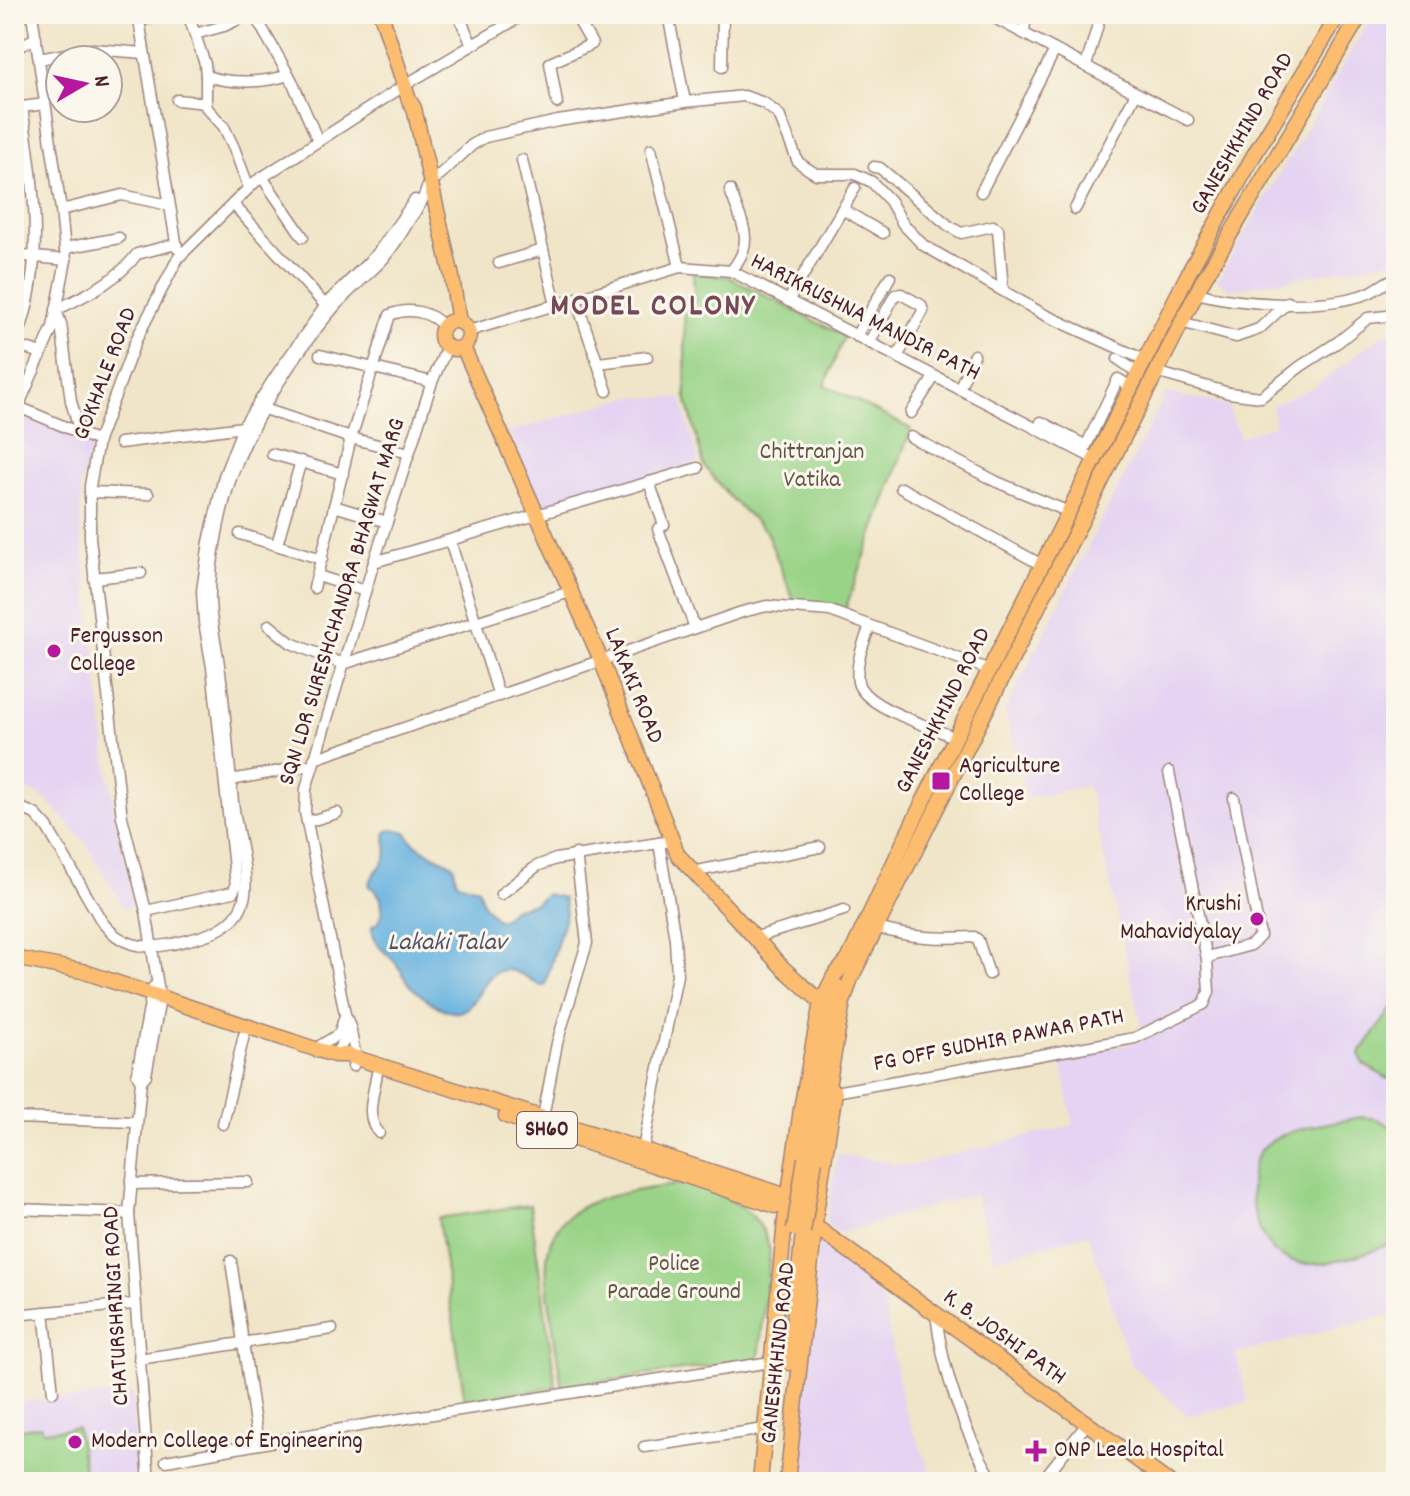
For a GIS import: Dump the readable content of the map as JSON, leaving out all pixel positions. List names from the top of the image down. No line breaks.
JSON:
{"streets":{"main road":["GANESHKHIND ROAD","LAKAKI ROAD","SH60","K. B. JOSHI PATH"],"street":["HARIKRUSHNA MANDIR PATH","GOKHALE ROAD","SQN LDR SURESHCHANDRA BHAGWAT MARG","FG OFF SUDHIR PAWAR PATH","CHATURSHRINGI ROAD"]},"crossings":[["GANESHKHIND ROAD","HARIKRUSHNA MANDIR PATH"],["GANESHKHIND ROAD","LAKAKI ROAD"],["GANESHKHIND ROAD","FG OFF SUDHIR PAWAR PATH"],["GANESHKHIND ROAD","SH60"],["GANESHKHIND ROAD","K. B. JOSHI PATH"],["GOKHALE ROAD","CHATURSHRINGI ROAD"],["SQN LDR SURESHCHANDRA BHAGWAT MARG","SH60"],["SH60","CHATURSHRINGI ROAD"],["SH60","K. B. JOSHI PATH"]],"districts":["MODEL COLONY"],"water":["Lakaki Talav"],"parks":["Chittranjan Vatika","Police Parade Ground"],"places":{"other":["Fergusson College","Krushi Mahavidyalay","Modern College of Engineering"],"transit":["Agriculture College"],"health":["ONP Leela Hospital"]},"north":"right"}
